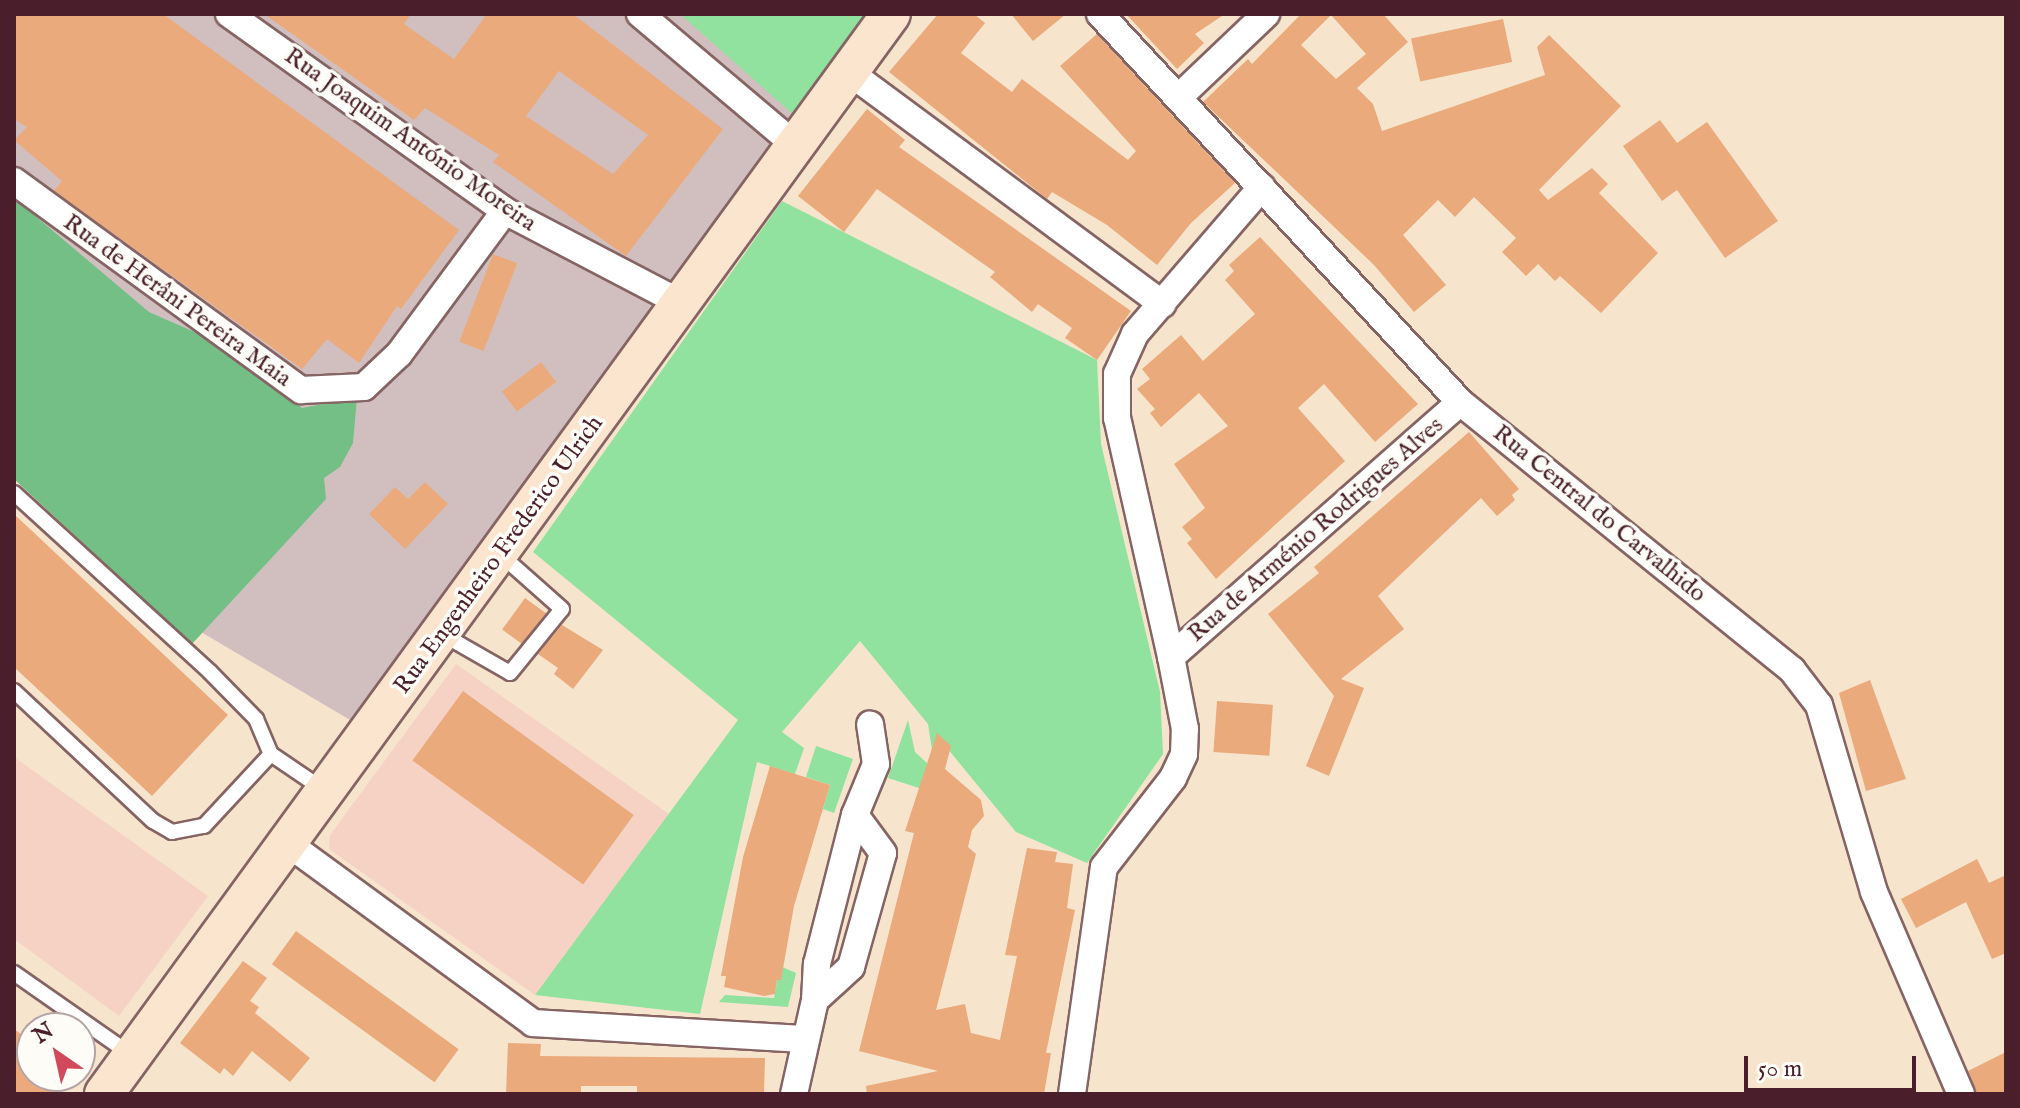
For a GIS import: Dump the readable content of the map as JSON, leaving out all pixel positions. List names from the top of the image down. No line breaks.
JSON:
{"streets":{"main road":["Rua Engenheiro Frederico Ulrich"],"street":["Rua Joaquim António Moreira","Rua de Herâni Pereira Maia","Rua Central do Carvalhido","Rua de Arménio Rodrigues Alves"]},"crossings":[["Rua Joaquim António Moreira","Rua de Herâni Pereira Maia"],["Rua Joaquim António Moreira","Rua Engenheiro Frederico Ulrich"],["Rua Central do Carvalhido","Rua de Arménio Rodrigues Alves"]],"scale_bar":"50 m","north":"top left"}
